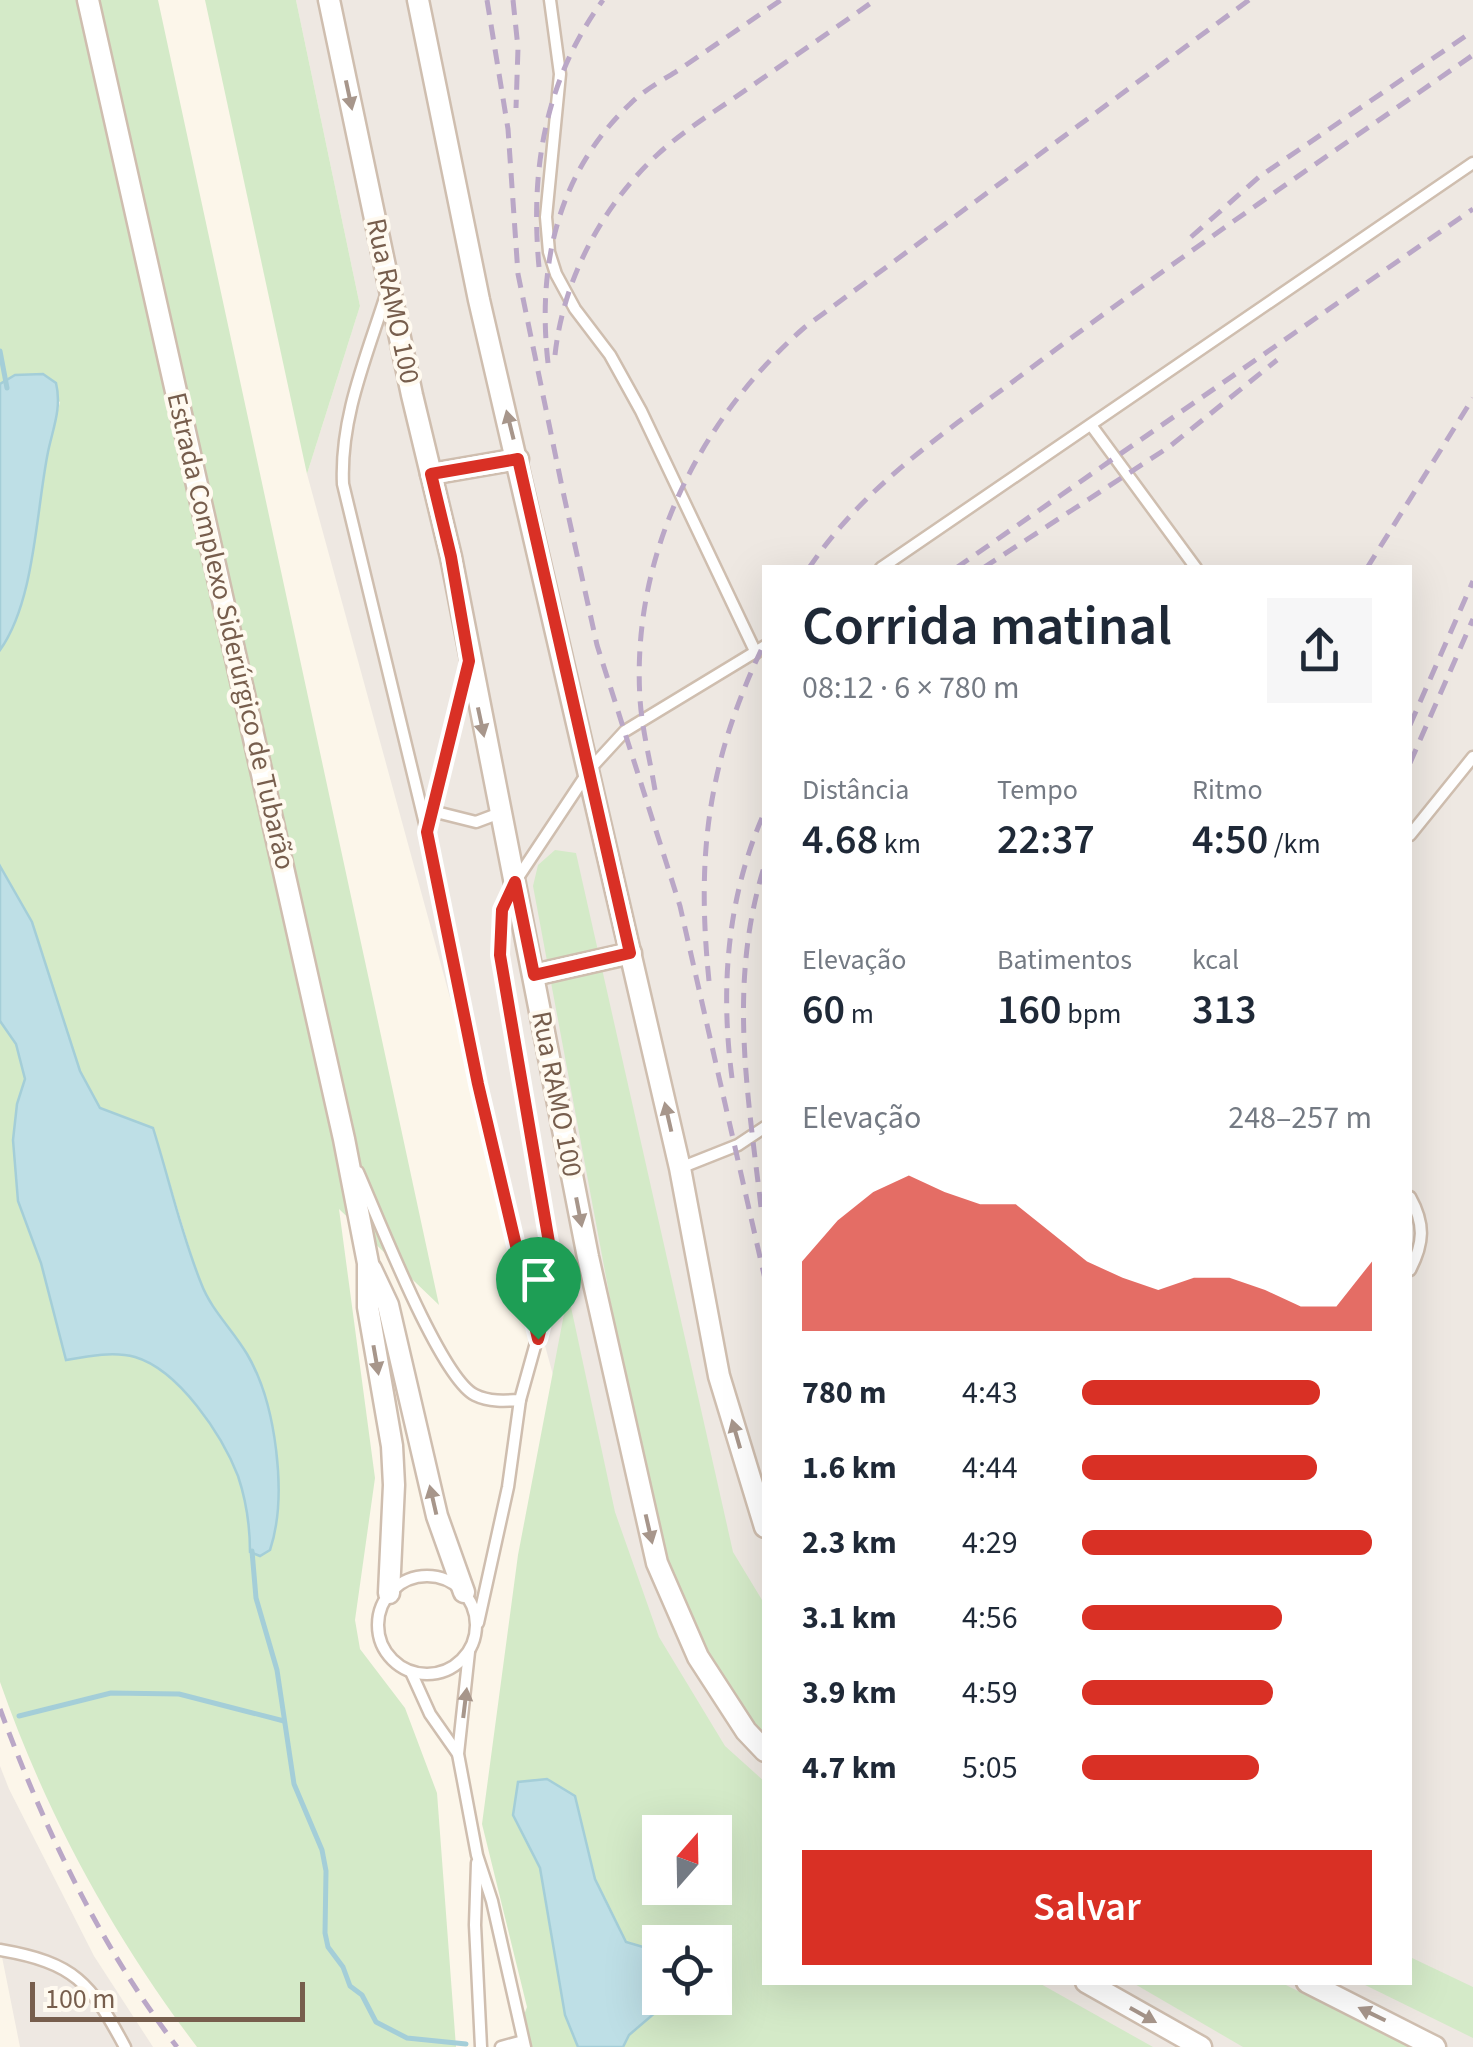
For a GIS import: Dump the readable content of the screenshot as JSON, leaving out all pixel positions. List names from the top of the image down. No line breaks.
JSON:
{"streets":{"street":["Rua RAMO 100","Estrada Complexo Siderúrgico de Tubarão"]},"scale_bar":"100 m","north":"top","page":{"heading":["Corrida matinal","08:12 · 6 × 780 m"],"stats":[["Distância","4.68 km"],["Tempo","22:37"],["Ritmo","4:50 /km"],["Elevação","60 m"],["Batimentos","160 bpm"],["kcal","313"]],"chart":["Elevação","248–257 m"],"list":[{"name":"780 m","note":"4:43"},{"name":"1.6 km","note":"4:44"},{"name":"2.3 km","note":"4:29"},{"name":"3.1 km","note":"4:56"},{"name":"3.9 km","note":"4:59"},{"name":"4.7 km","note":"5:05"}],"buttons":"Salvar","scale":"100 m"}}
